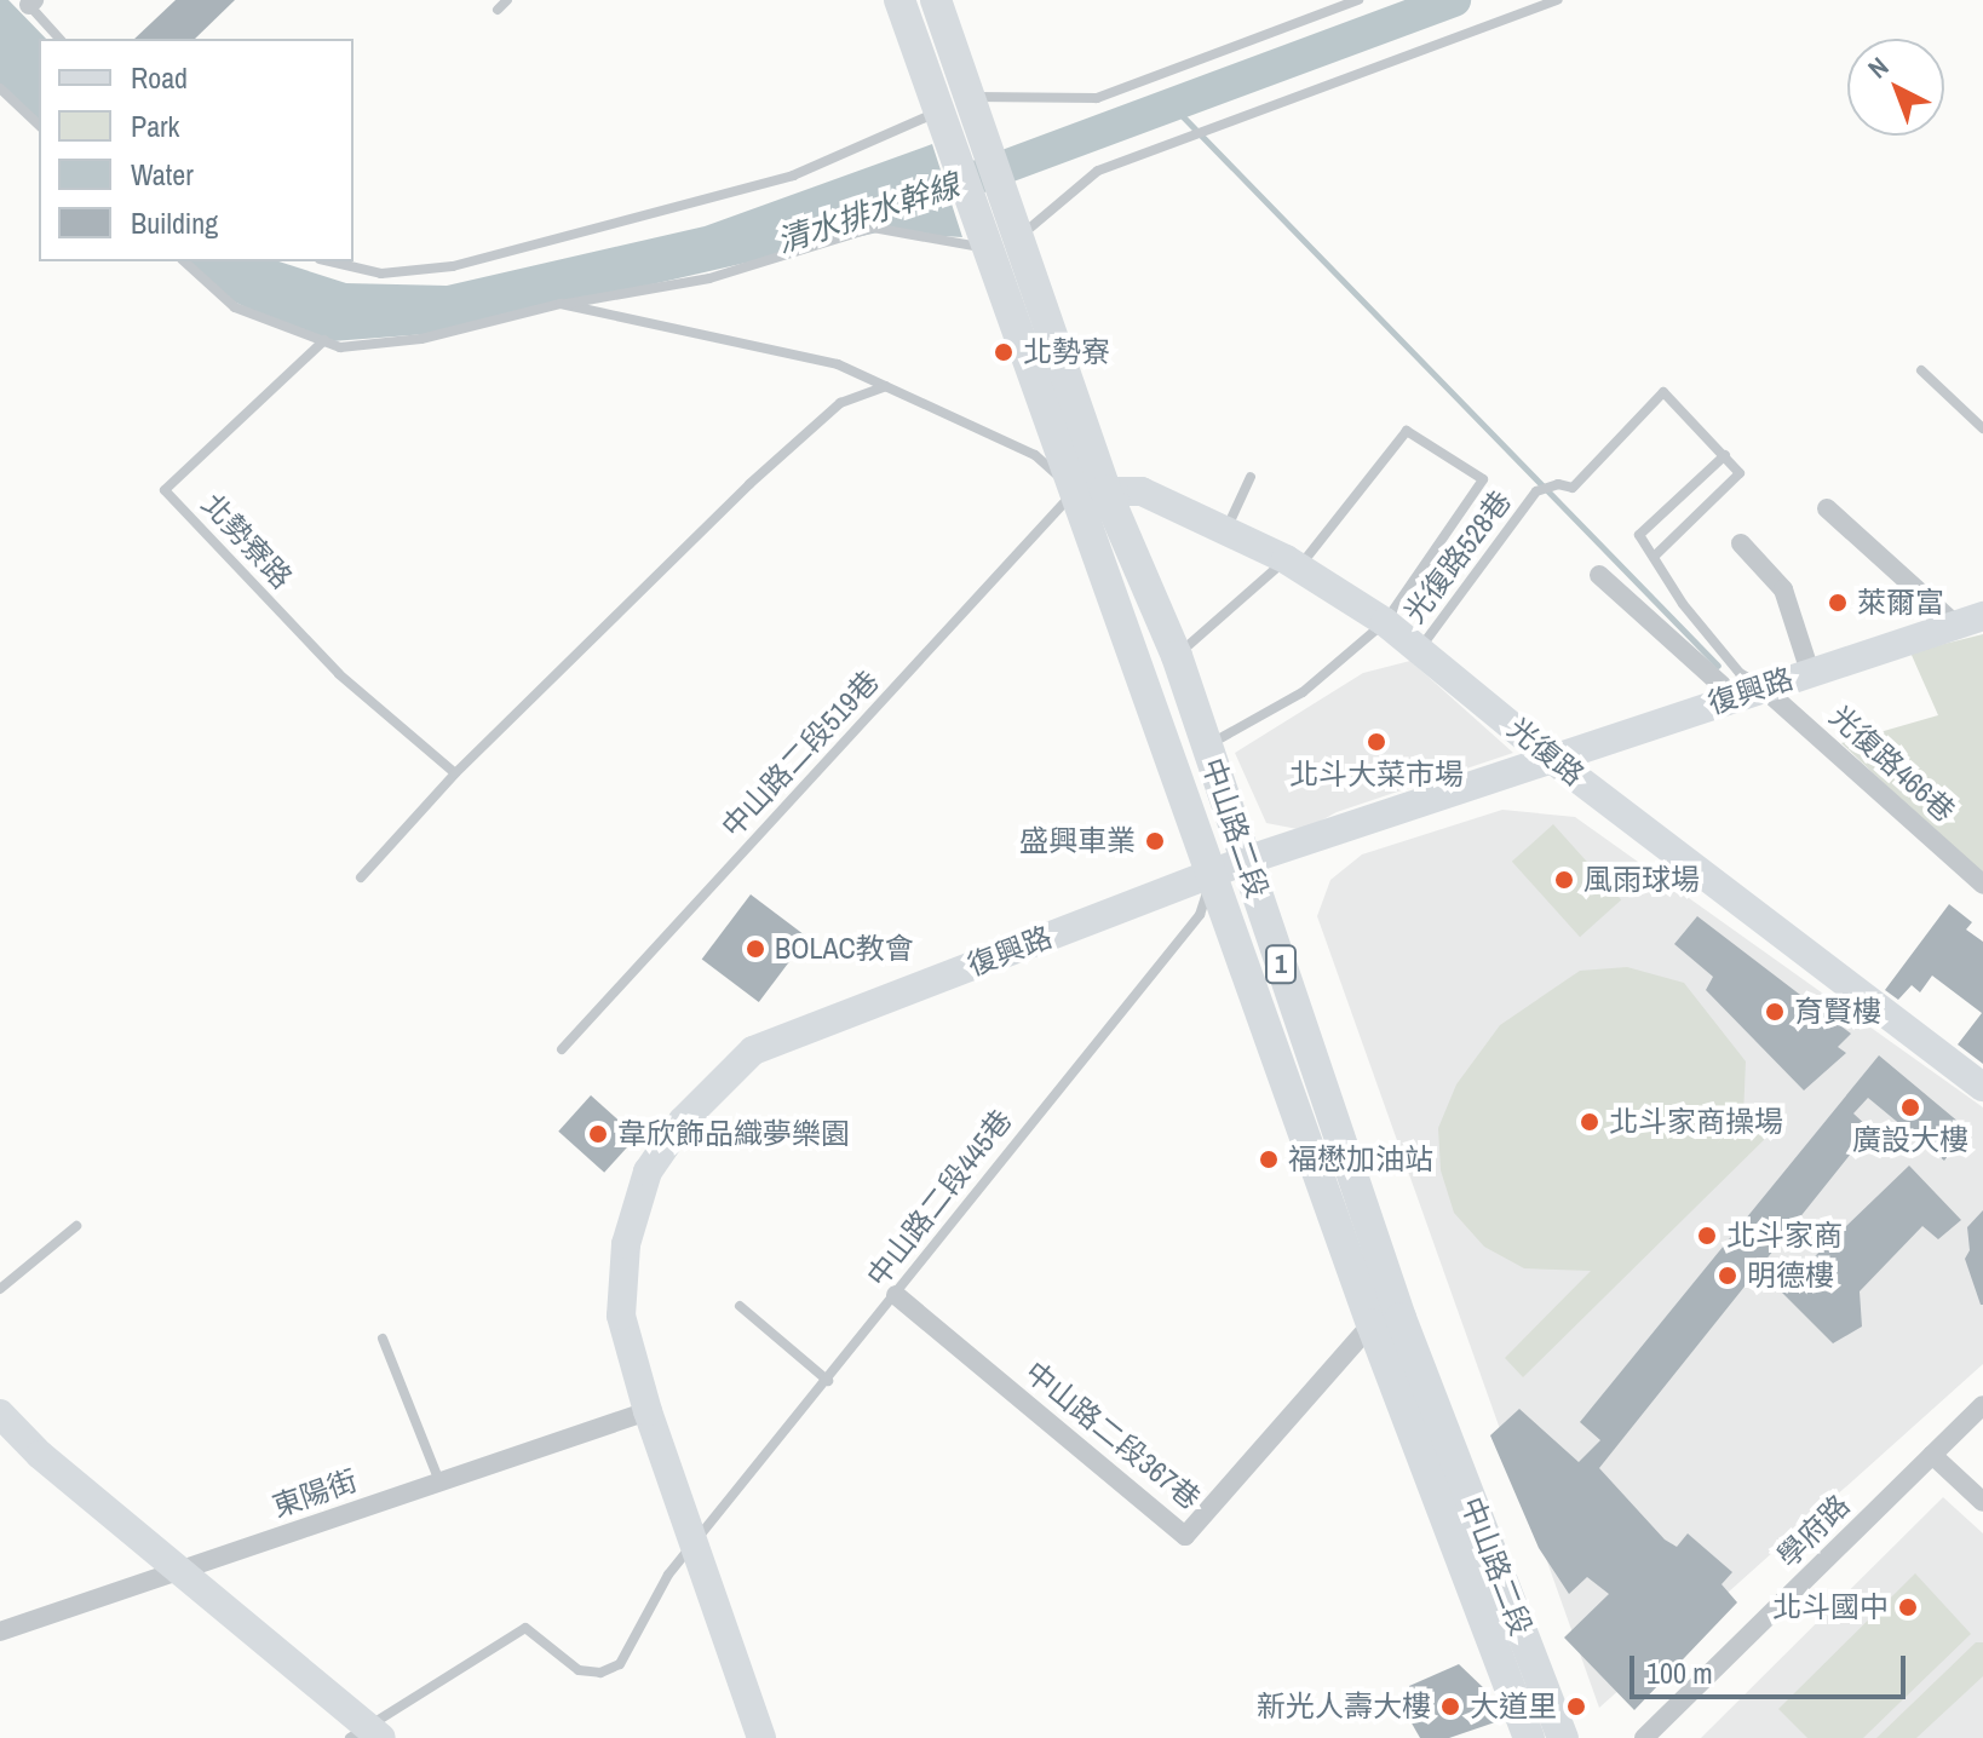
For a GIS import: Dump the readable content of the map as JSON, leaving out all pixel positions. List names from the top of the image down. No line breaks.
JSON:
{"streets":{"main road":["中山路二段","1"],"street":["復興路","光復路","光復路466巷","中山路二段367巷","東陽街","學府路"],"lane":["北勢寮路","光復路528巷","中山路二段519巷","中山路二段445巷"]},"crossings":[["光復路528巷","光復路"],["復興路","光復路"],["復興路","光復路466巷"],["復興路","中山路二段"],["復興路","中山路二段445巷"],["復興路","東陽街"],["光復路","中山路二段519巷"],["光復路","中山路二段"],["中山路二段519巷","中山路二段"],["中山路二段","1"],["中山路二段","中山路二段445巷"],["中山路二段","中山路二段367巷"],["中山路二段445巷","中山路二段367巷"]],"water":["清水排水幹線"],"places":["北勢寮","萊爾富","北斗大菜市場","盛興車業","風雨球場","BOLAC教會","育賢樓","廣設大樓","北斗家商操場","韋欣飾品織夢樂園","福懋加油站","北斗家商","明德樓","北斗國中","新光人壽大樓","大道里"],"legend":["Road","Park","Water","Building"],"scale_bar":"100 m","north":"top left"}
